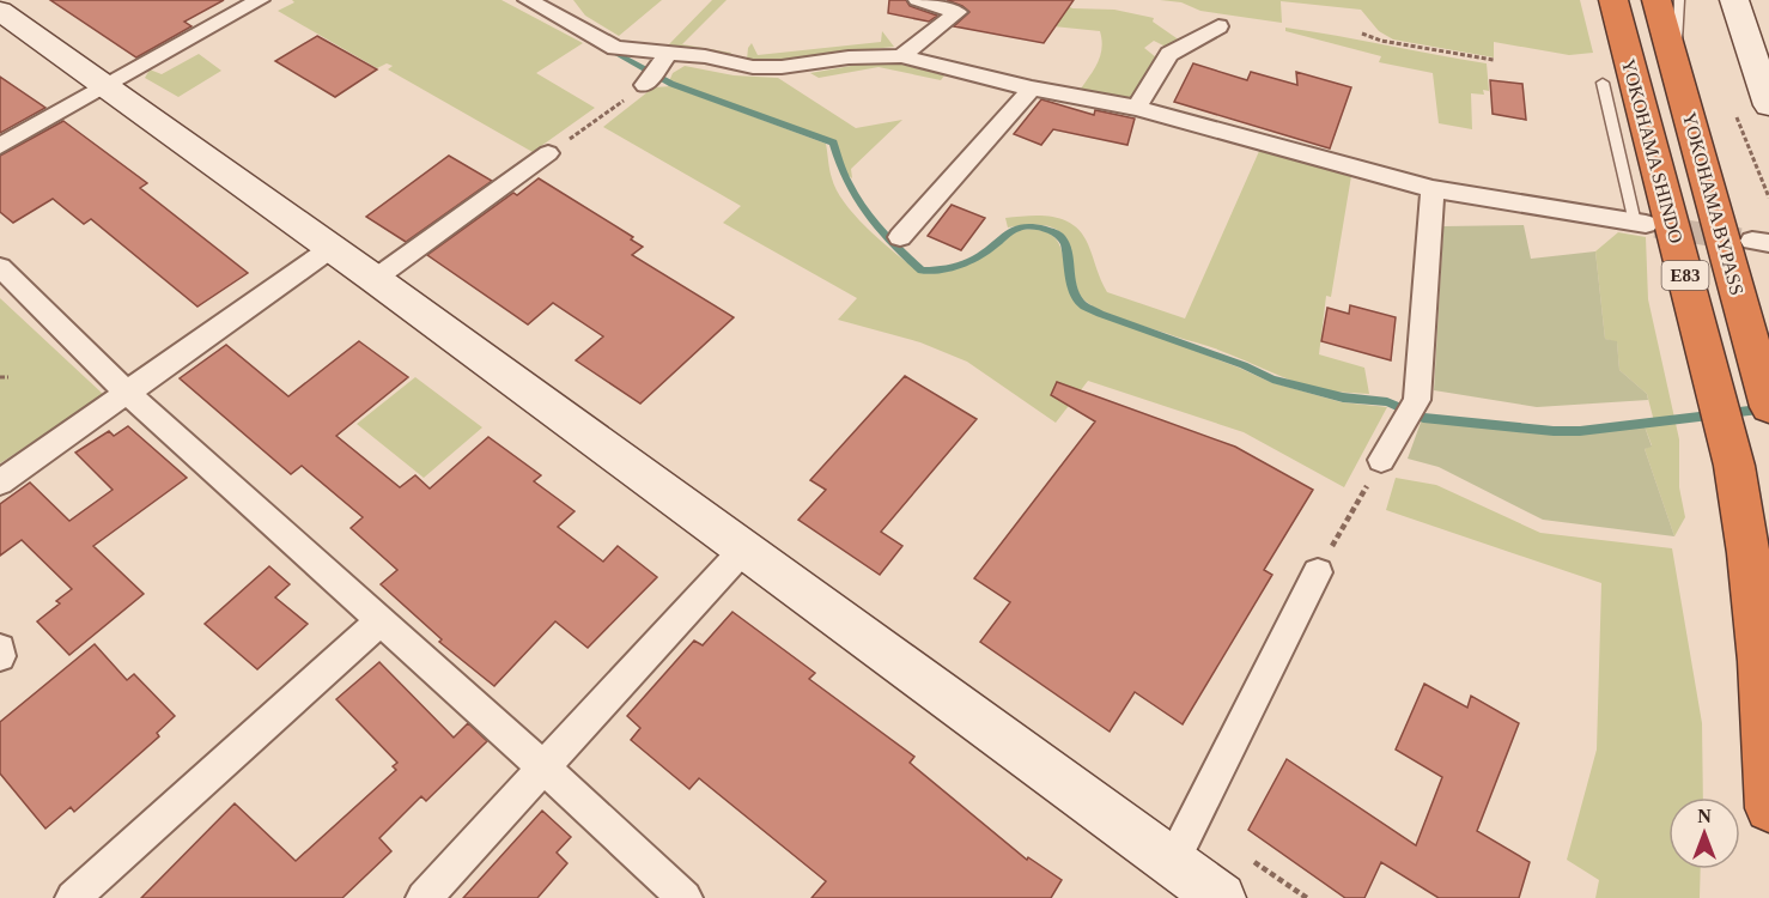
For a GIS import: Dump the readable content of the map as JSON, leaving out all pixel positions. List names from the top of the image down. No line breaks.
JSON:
{"streets":{"highway":["YOKOHAMA SHINDO","YOKOHAMA BYPASS","E83"]},"north":"top"}
